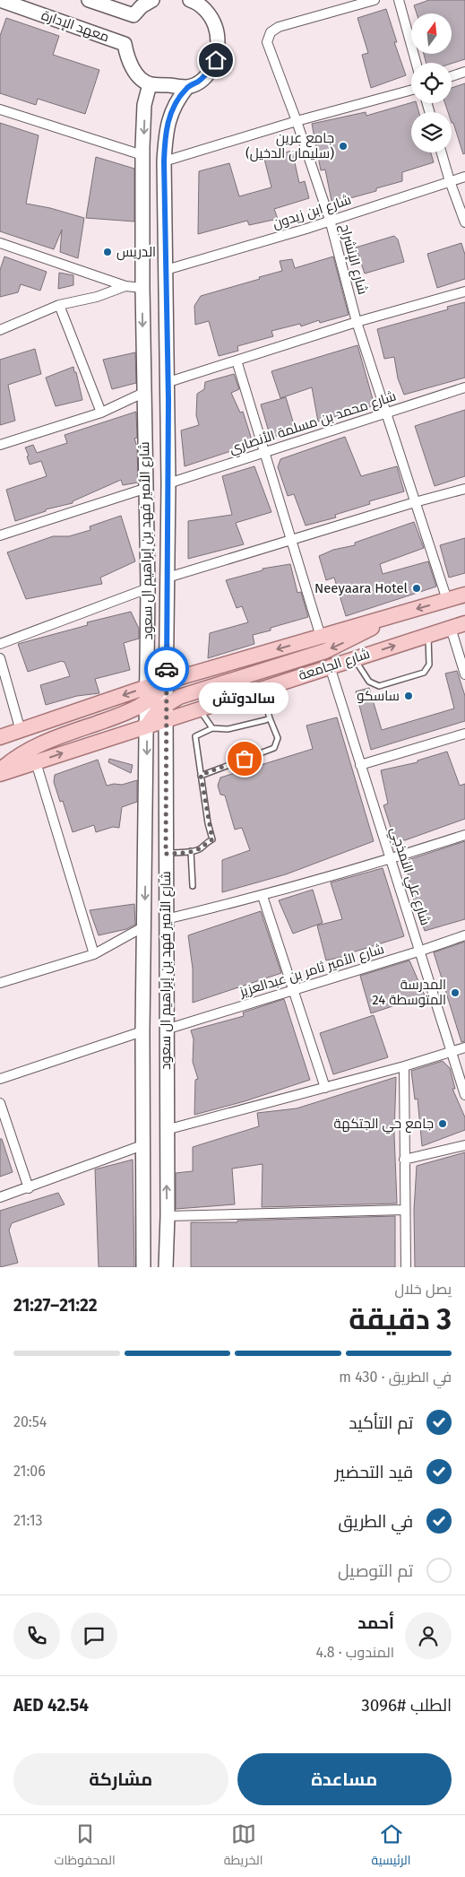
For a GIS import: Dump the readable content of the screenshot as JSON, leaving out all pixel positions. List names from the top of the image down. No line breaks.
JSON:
{"streets":{"main road":["معهد الإدارة","شارع الأمير فهد بن إبراهيم ال سعود","شارع الجامعة"],"street":["شارع ابن زيدون","شارع الإنشراح","شارع محمد بن مسلمة الأنصاري","شارع علي النمذجي","شارع الأمير ثامر بن عبدالعزيز"]},"crossings":[["معهد الإدارة","شارع الأمير فهد بن إبراهيم ال سعود"],["شارع ابن زيدون","شارع الإنشراح"],["شارع ابن زيدون","شارع الأمير فهد بن إبراهيم ال سعود"],["شارع الإنشراح","شارع محمد بن مسلمة الأنصاري"],["شارع محمد بن مسلمة الأنصاري","شارع الأمير فهد بن إبراهيم ال سعود"],["شارع الأمير فهد بن إبراهيم ال سعود","شارع الجامعة"],["شارع الأمير فهد بن إبراهيم ال سعود","شارع الأمير ثامر بن عبدالعزيز"],["شارع الجامعة","شارع علي النمذجي"],["شارع علي النمذجي","شارع الأمير ثامر بن عبدالعزيز"]],"places":["جامع عرين (سليمان الدخيل)","الدريس","Neeyaara Hotel","ساسكو","سالدوتش","المدرسة المتوسطة 24","جامع حي الجتكهة"],"north":"top","page":{"bubble":"سالدوتش","heading":["3 دقيقة","يصل خلال","21:22–21:27"],"panel":["أحمد","المندوب · 4.8","الطلب #3096","AED 42.54"],"bar":"في الطريق · 430 m","list":[["تم التأكيد","20:54"],["قيد التحضير","21:06"],["في الطريق","21:13"],"تم التوصيل"],"buttons":["مساعدة","مشاركة"],"tabs":["الرئيسية","الخريطة","المحفوظات"]}}
